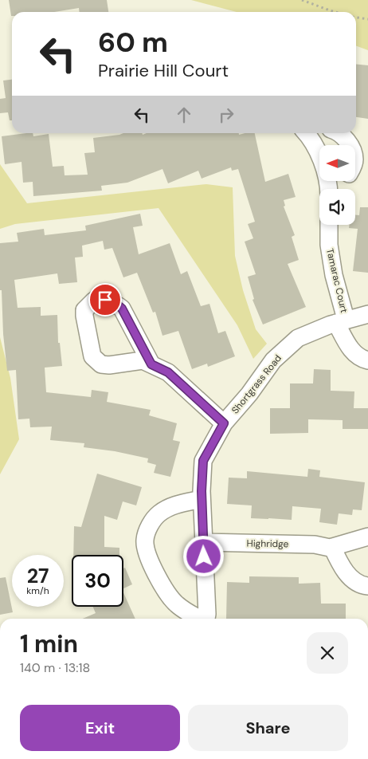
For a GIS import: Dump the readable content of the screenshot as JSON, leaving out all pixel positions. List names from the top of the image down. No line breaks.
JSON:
{"streets":{"street":["Tamarac Court","Shortgrass Road","Highridge"]},"crossings":[["Tamarac Court","Shortgrass Road"],["Shortgrass Road","Highridge"]],"north":"left","page":{"turn":["60 m","Prairie Hill Court"],"speed":"27 km/h","limit":"30","heading":["1 min","140 m · 13:18"],"buttons":["Exit","Share"]}}
